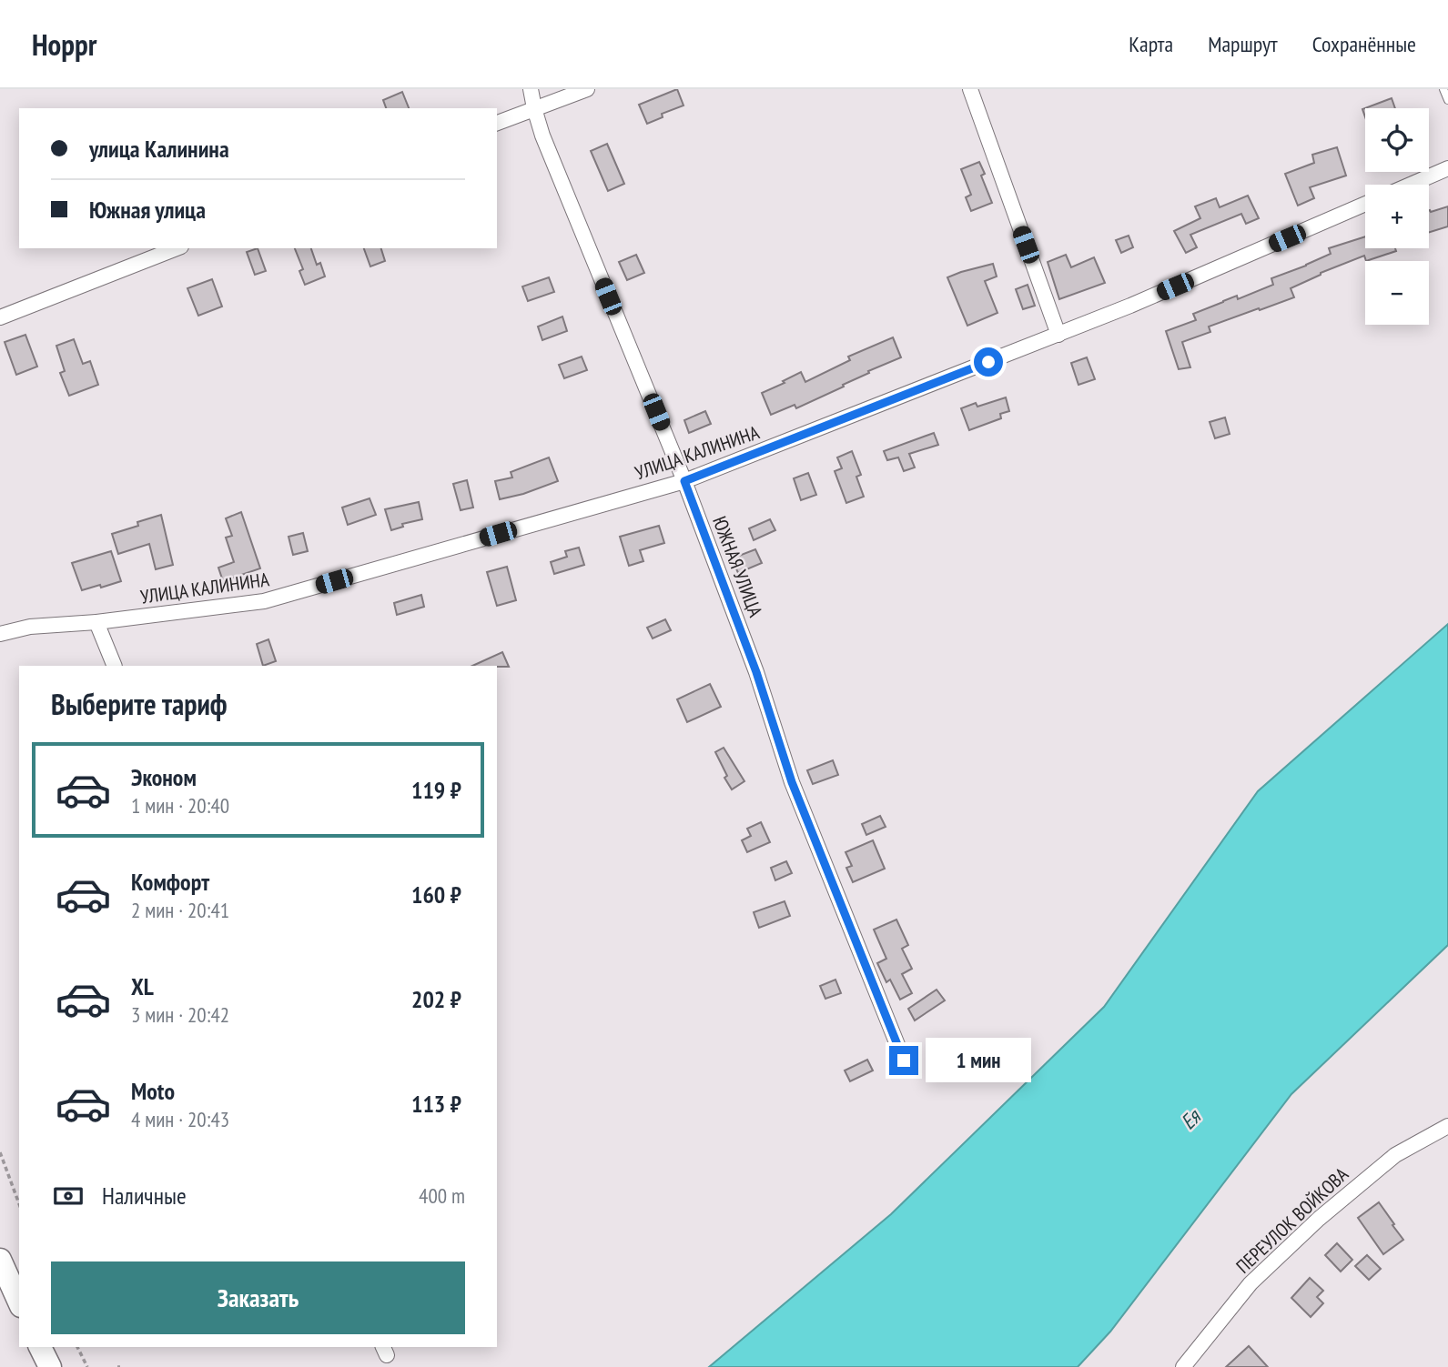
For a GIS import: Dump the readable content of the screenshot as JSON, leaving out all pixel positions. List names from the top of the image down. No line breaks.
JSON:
{"streets":{"street":["УЛИЦА КАЛИНИНА","ЮЖНАЯ УЛИЦА","ПЕРЕУЛОК ВОЙКОВА"]},"crossings":[["УЛИЦА КАЛИНИНА","ЮЖНАЯ УЛИЦА"]],"water":["Ея"],"page":{"header":"Hoppr","nav":["Карта","Маршрут","Сохранённые"],"map_buttons":["+","−"],"banner":["улица Калинина","Южная улица"],"heading":"Выберите тариф","list":[{"name":"Эконом","note":"1 мин · 20:40","value":"119 ₽"},{"name":"Комфорт","note":"2 мин · 20:41","value":"160 ₽"},{"name":"XL","note":"3 мин · 20:42","value":"202 ₽"},{"name":"Moto","note":"4 мин · 20:43","value":"113 ₽"}],"bubble":"1 мин","pay":["Наличные","400 m"],"buttons":"Заказать"}}
